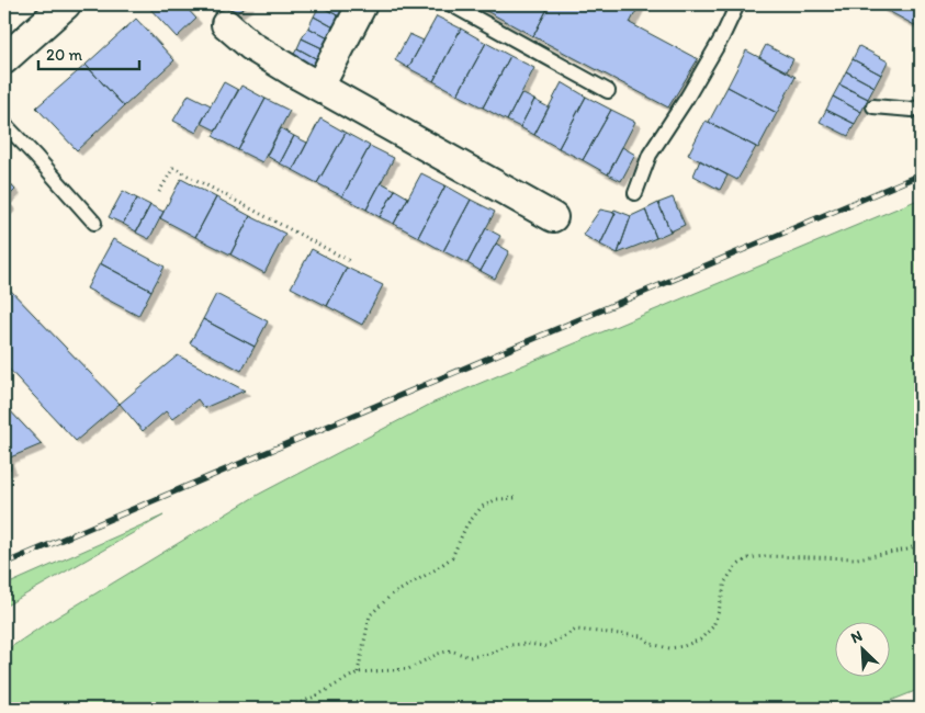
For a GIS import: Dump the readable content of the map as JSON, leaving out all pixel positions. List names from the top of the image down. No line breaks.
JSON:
{"scale_bar":"20 m","north":"top left"}
